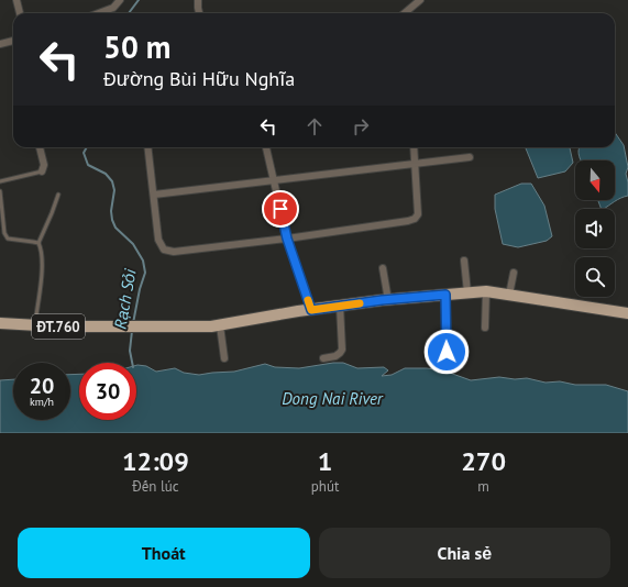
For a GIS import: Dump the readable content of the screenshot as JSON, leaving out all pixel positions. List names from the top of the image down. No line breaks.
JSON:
{"streets":{"main road":["ĐT.760"]},"water":["Rạch Sỏi","Dong Nai River"],"north":"bottom","page":{"turn":["50 m","Đường Bùi Hữu Nghĩa"],"speed":"20 km/h","limit":"30","eta":["12:09","Đến lúc","1","phút","270","m"],"buttons":["Thoát","Chia sẻ"]}}
